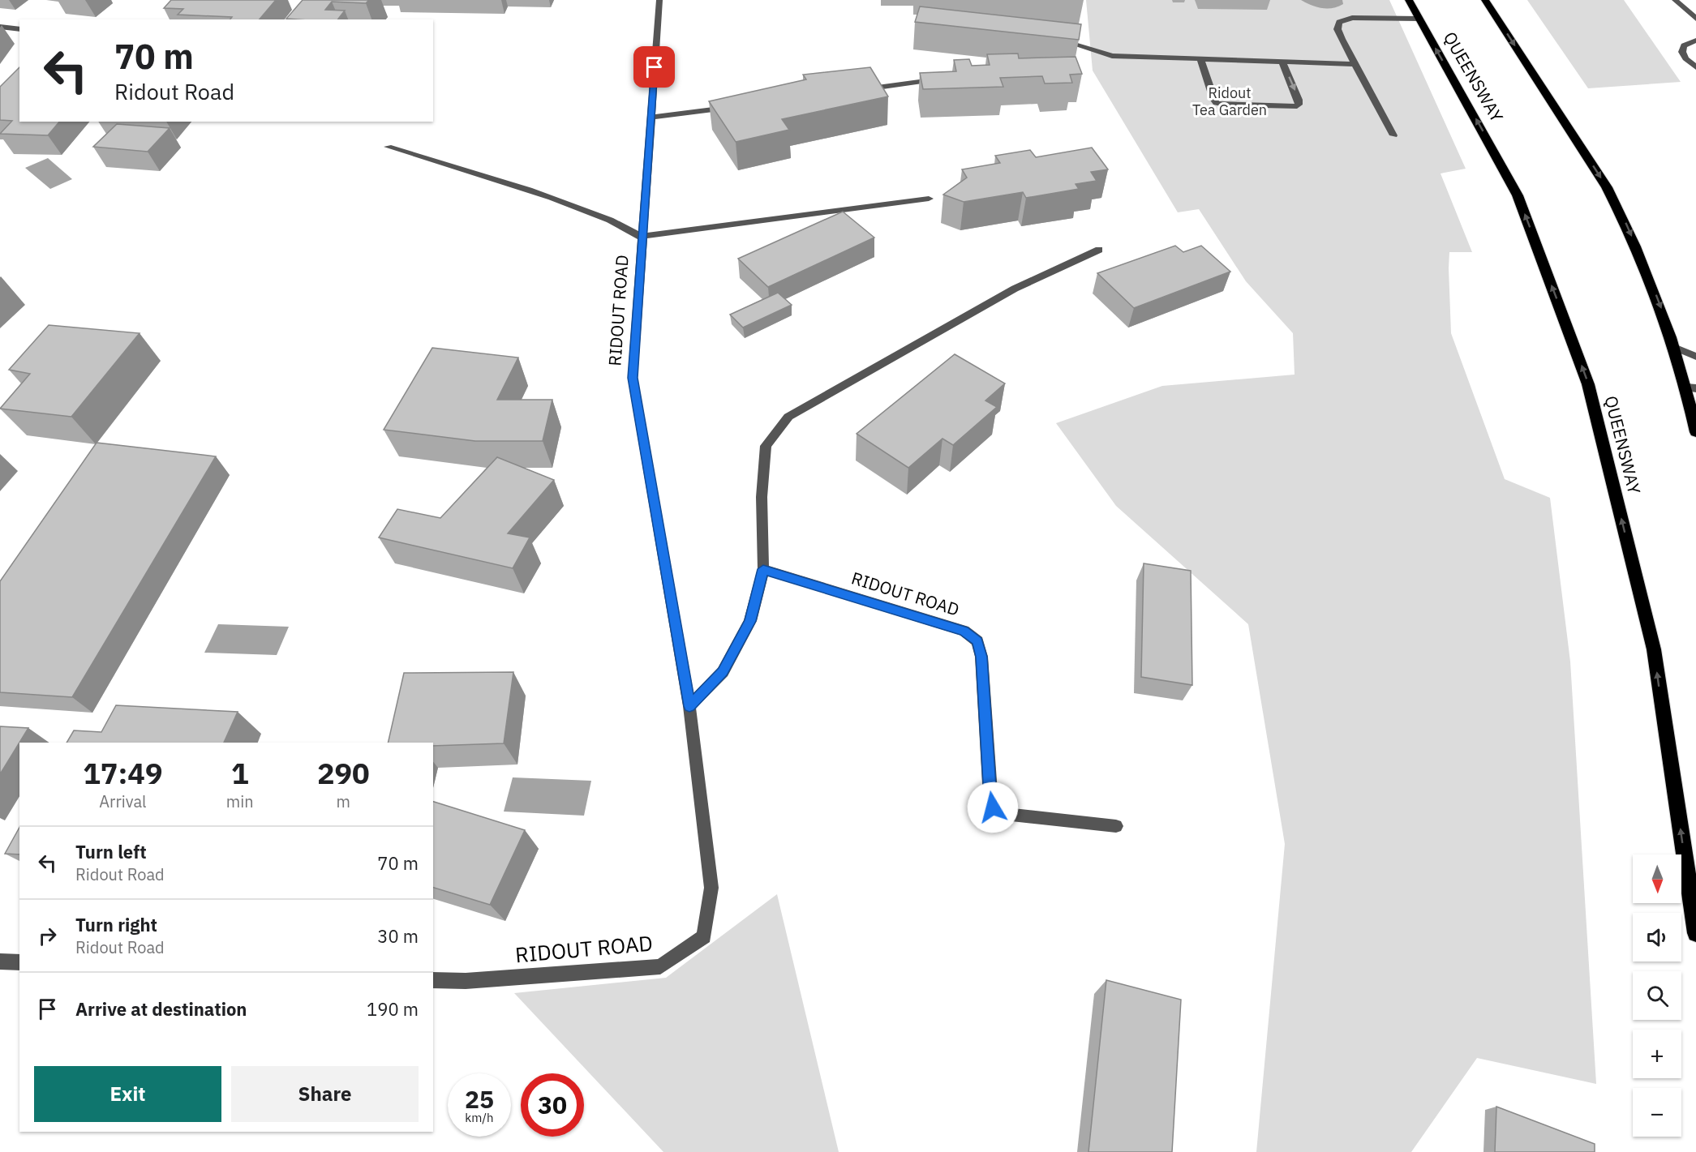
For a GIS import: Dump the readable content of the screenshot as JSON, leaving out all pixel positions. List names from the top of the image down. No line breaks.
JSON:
{"streets":{"highway":["QUEENSWAY"],"street":["RIDOUT ROAD"]},"parks":["Ridout Tea Garden"],"north":"bottom","page":{"turn":["70 m","Ridout Road"],"eta":["17:49","Arrival","1","min","290","m"],"list":[{"name":"Turn left","note":"Ridout Road","value":"70 m"},{"name":"Turn right","note":"Ridout Road","value":"30 m"},{"name":"Arrive at destination","value":"190 m"}],"map_buttons":["+","−"],"buttons":["Exit","Share"],"speed":"25 km/h","limit":"30"}}
